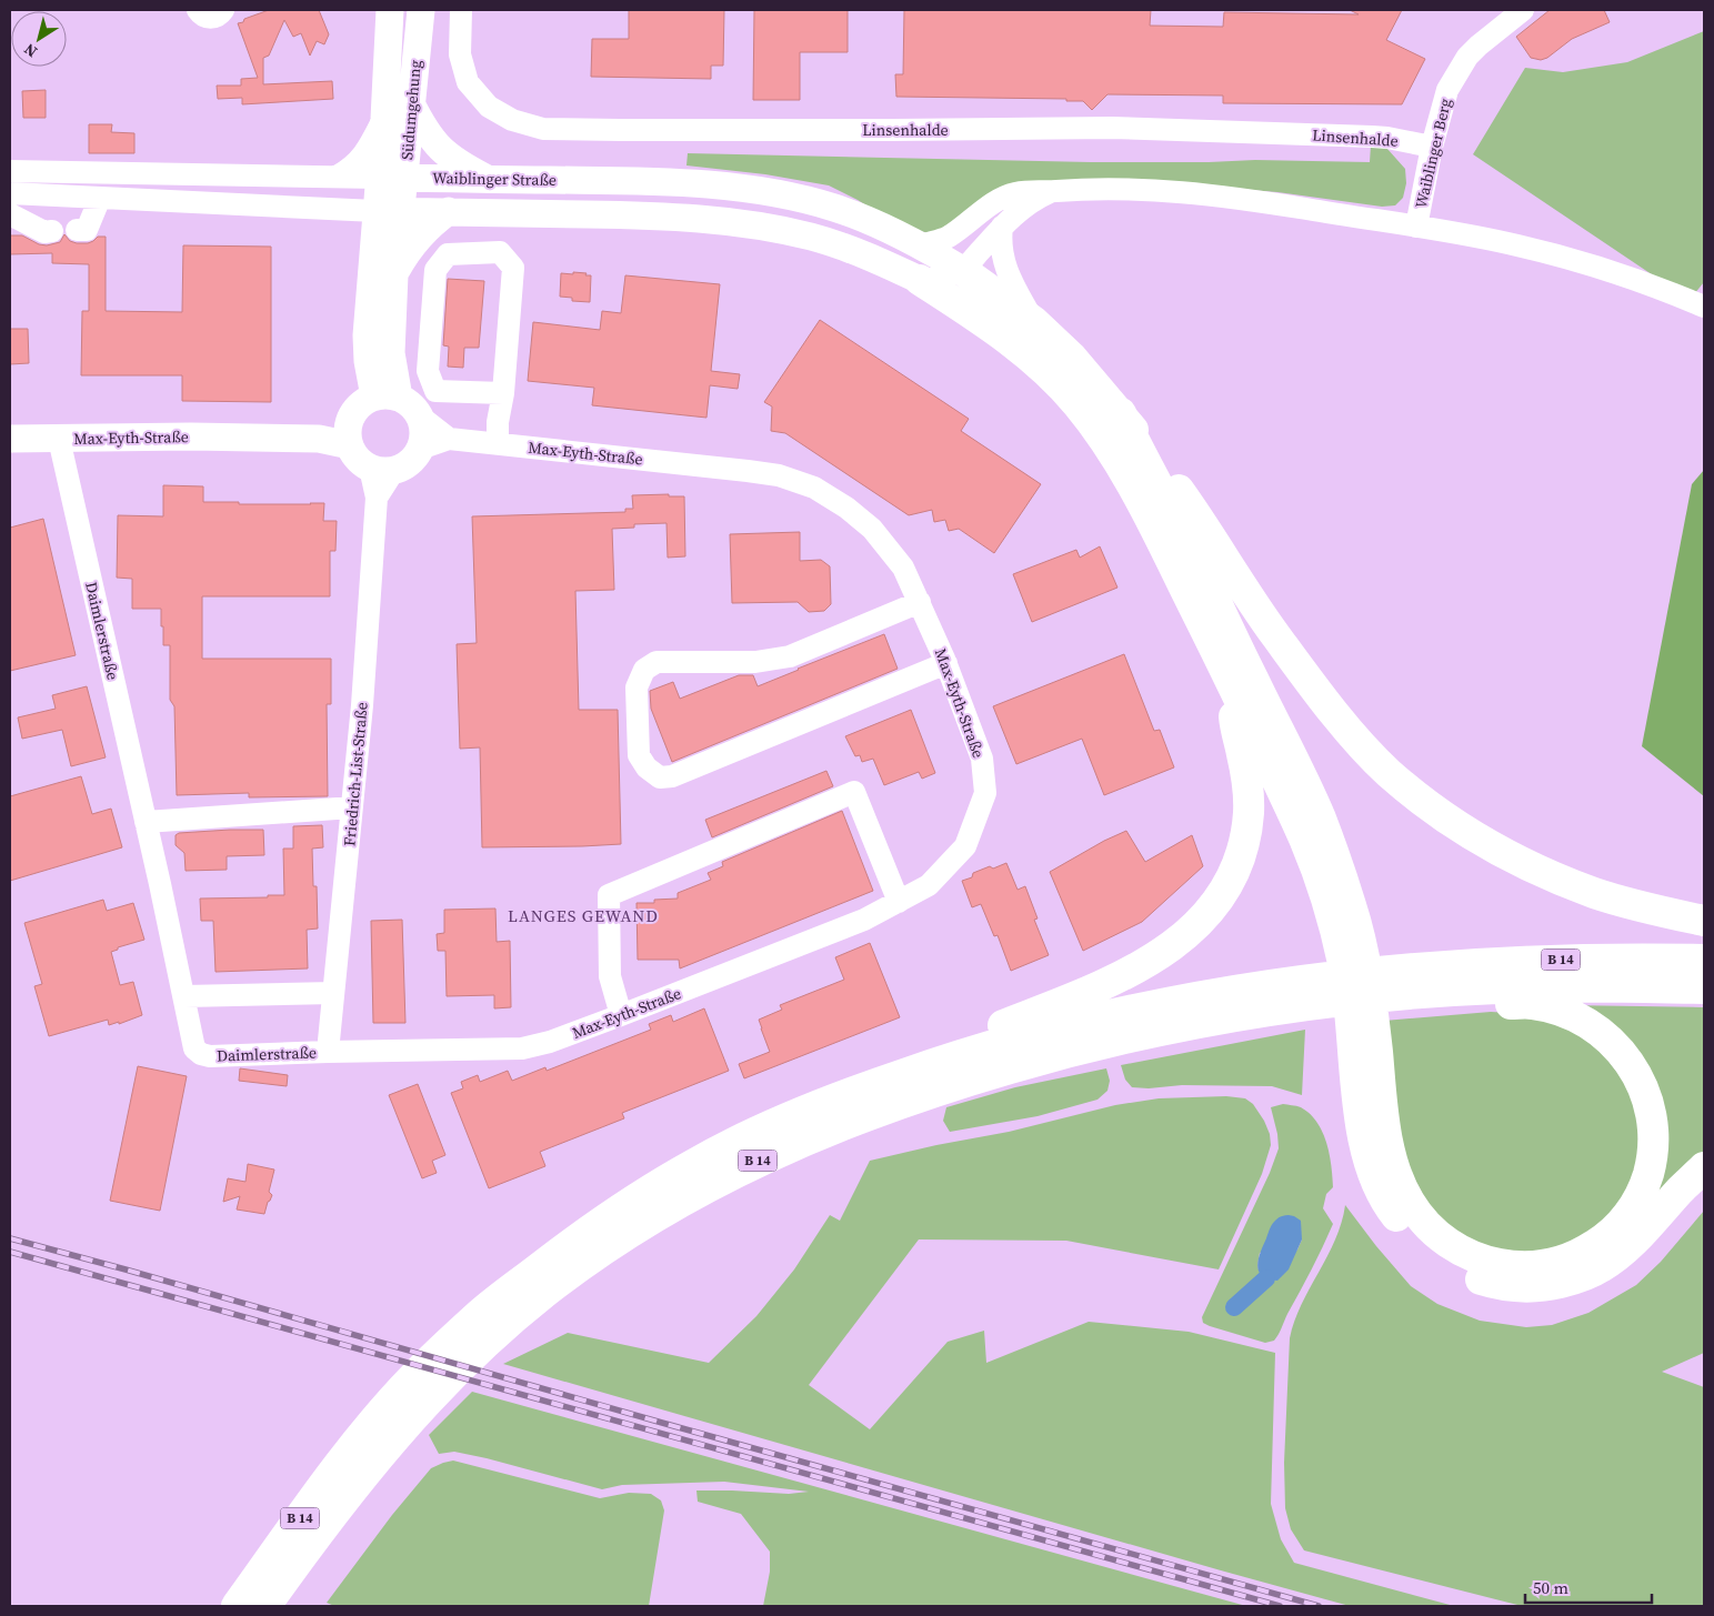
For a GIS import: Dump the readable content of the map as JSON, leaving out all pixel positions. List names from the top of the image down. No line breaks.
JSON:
{"streets":{"highway":["B 14"],"main road":["Südumgehung","Waiblinger Straße","Max-Eyth-Straße"],"street":["Linsenhalde","Waiblinger Berg","Daimlerstraße","Friedrich-List-Straße"]},"crossings":[["Südumgehung","Waiblinger Straße"],["Linsenhalde","Waiblinger Berg"],["Max-Eyth-Straße","Daimlerstraße"],["Max-Eyth-Straße","Friedrich-List-Straße"],["Daimlerstraße","Friedrich-List-Straße"]],"districts":["LANGES GEWAND"],"scale_bar":"50 m","north":"bottom left"}
